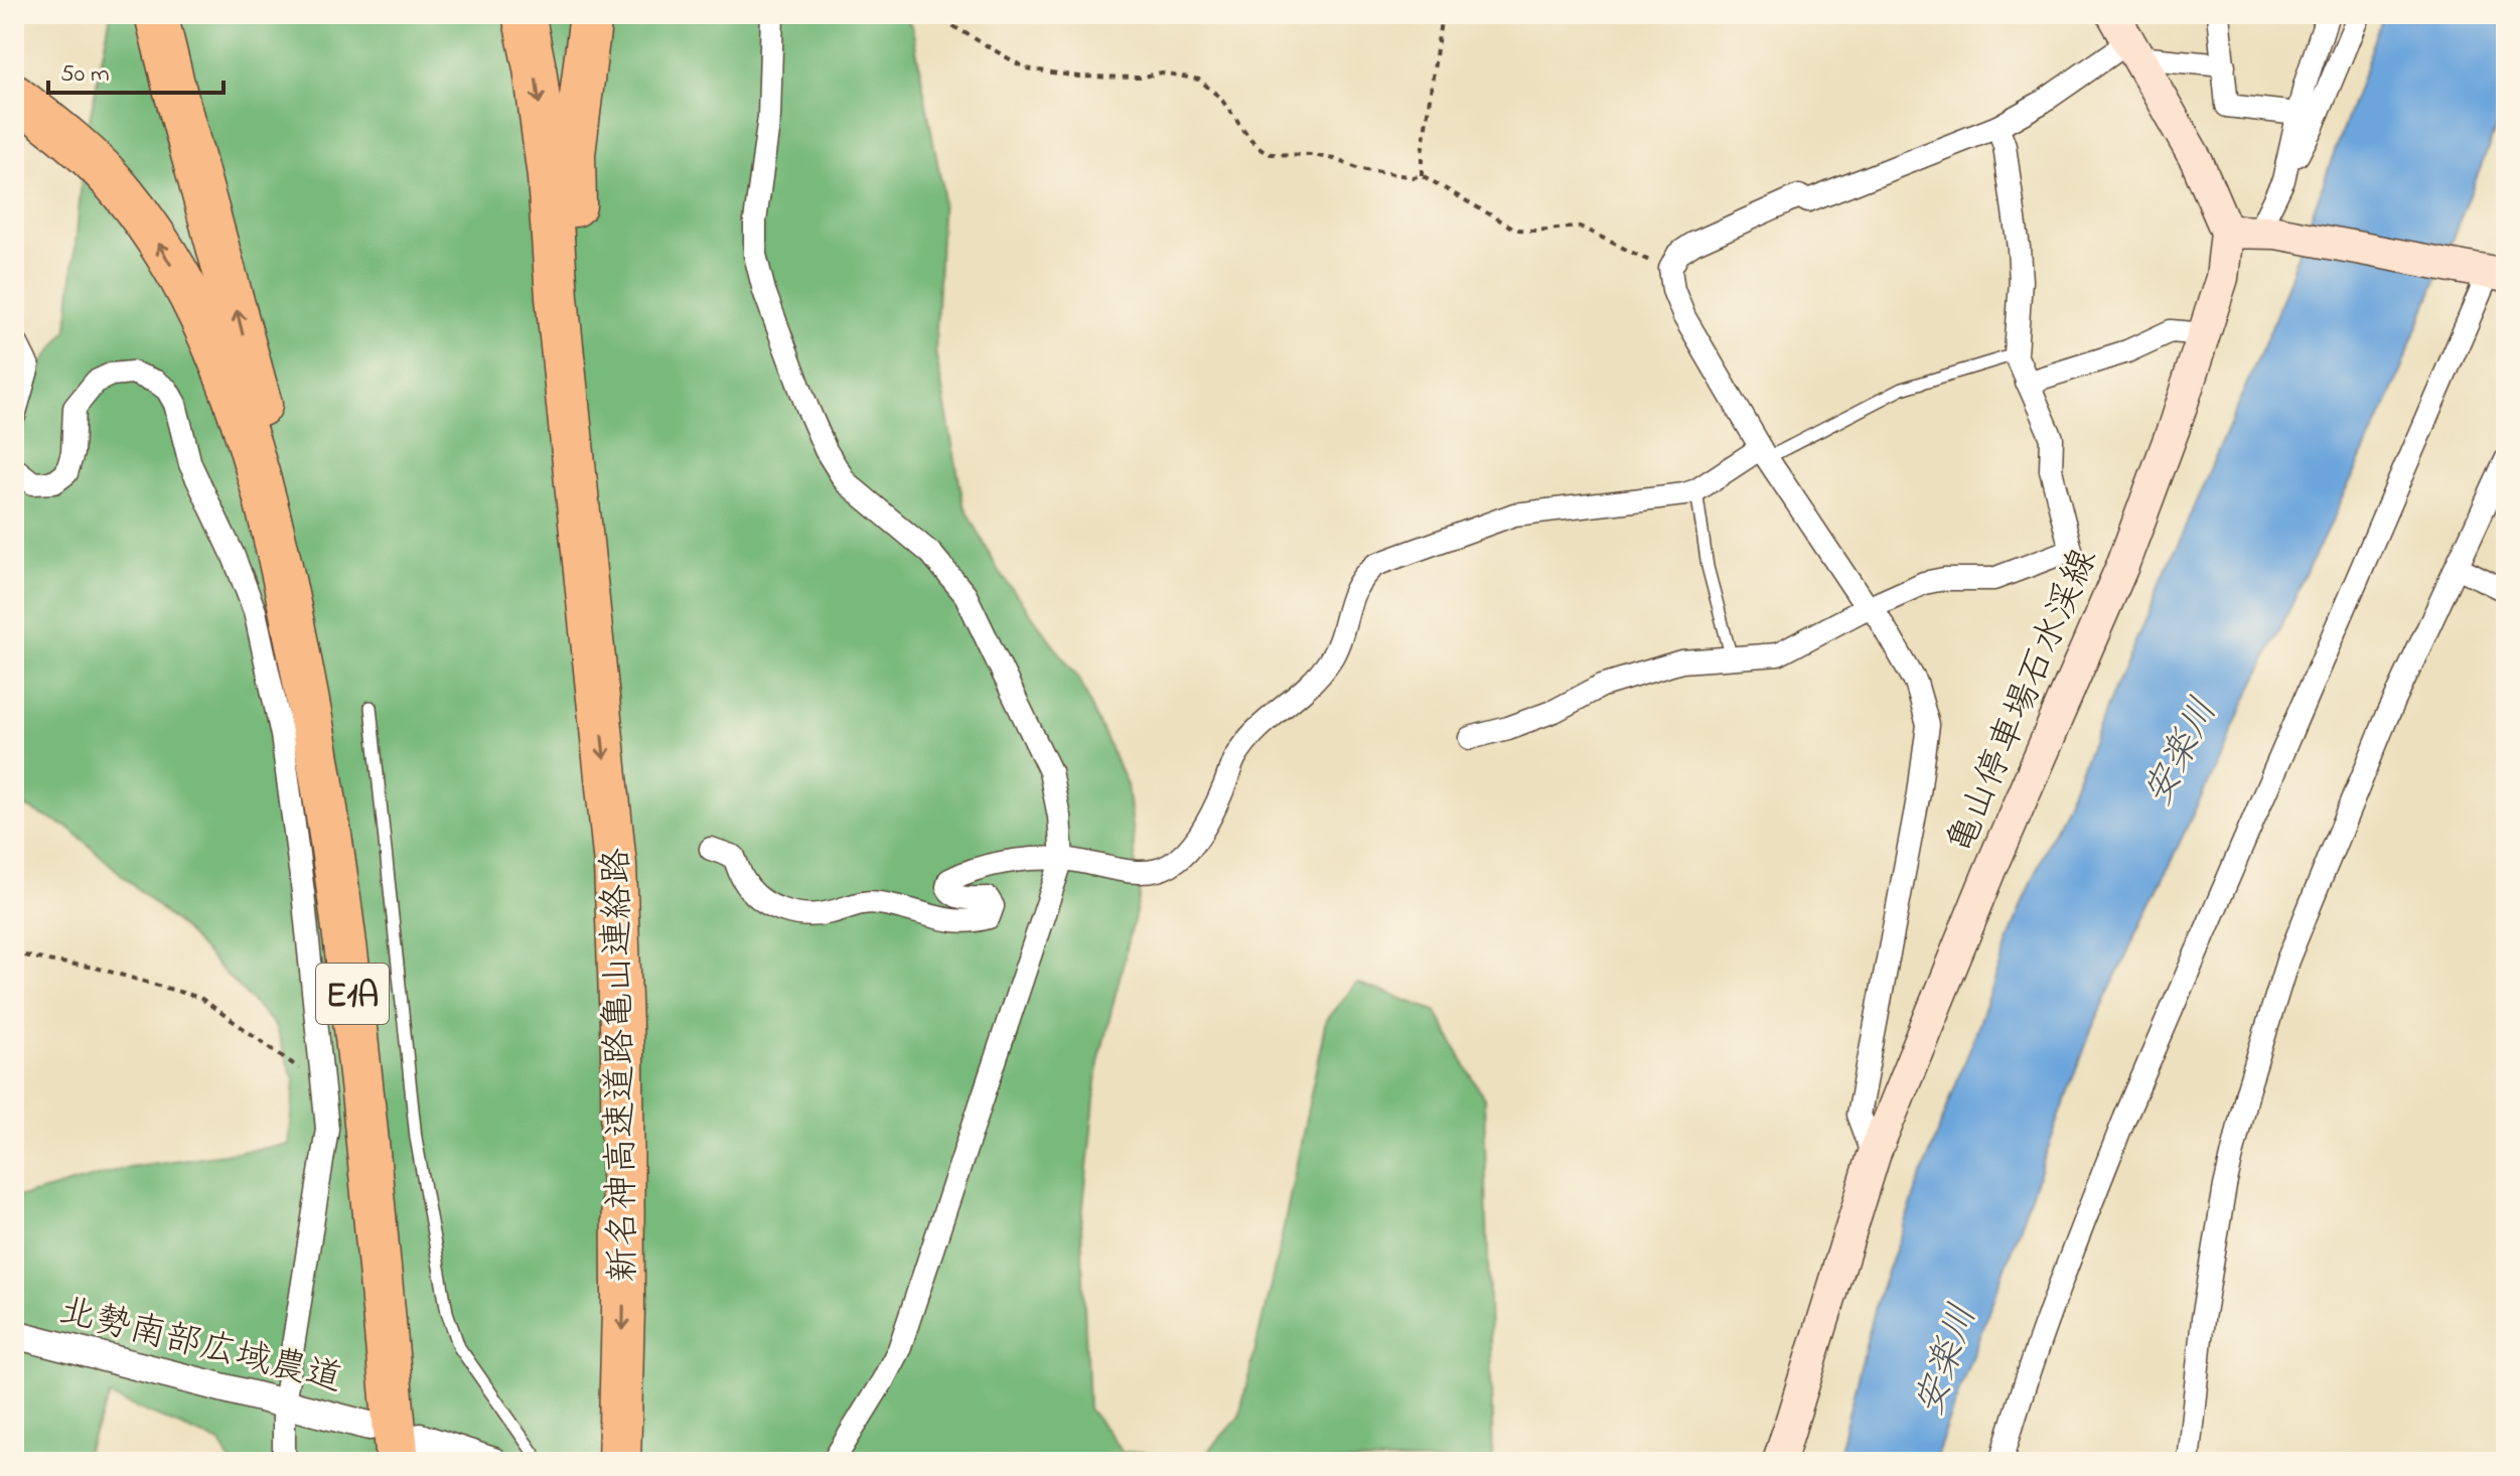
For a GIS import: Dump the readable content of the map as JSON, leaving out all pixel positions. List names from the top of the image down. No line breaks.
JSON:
{"streets":{"highway":["E1A","新名神高速道路亀山連絡路"],"main road":["亀山停車場石水渓線"],"street":["北勢南部広域農道"]},"crossings":[["E1A","北勢南部広域農道"]],"water":["安楽川"],"scale_bar":"50 m"}
